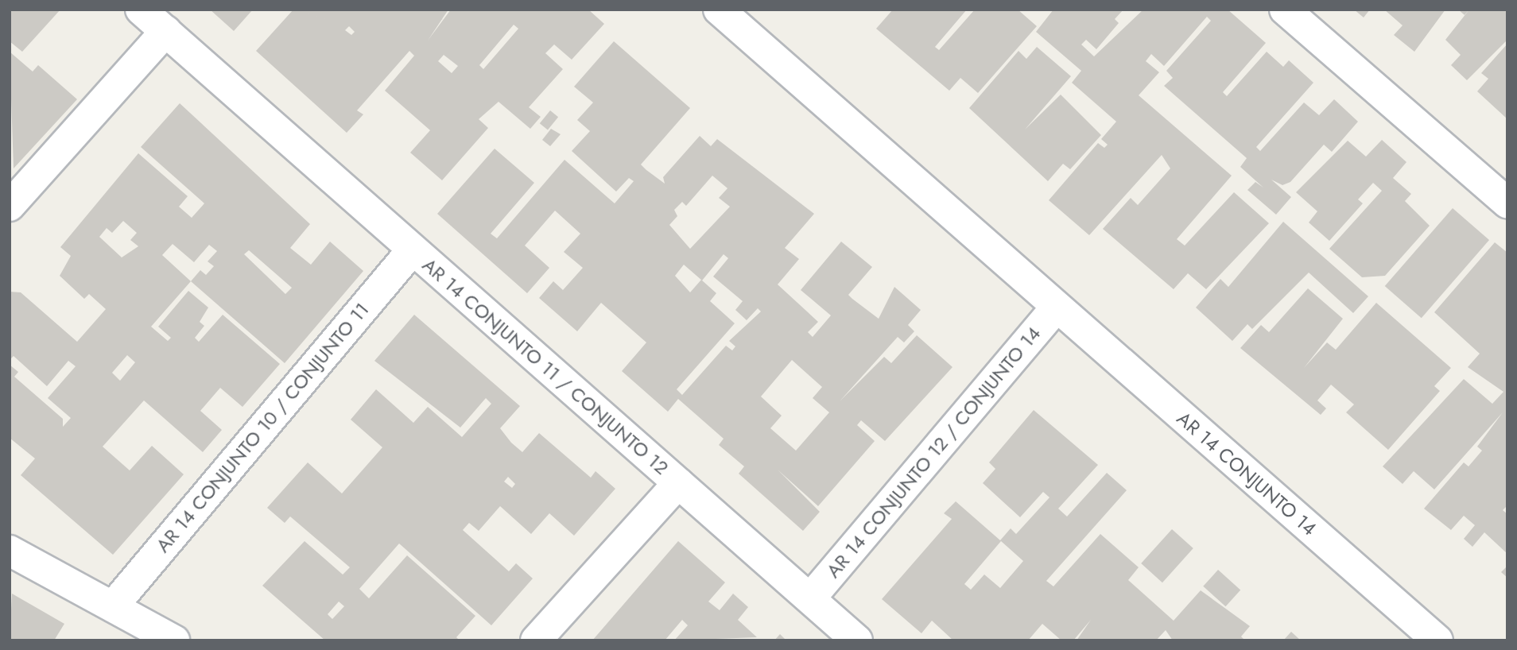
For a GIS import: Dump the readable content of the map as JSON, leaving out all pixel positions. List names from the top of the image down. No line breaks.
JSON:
{"streets":{"street":["AR 14 CONJUNTO 11 / CONJUNTO 12","AR 14 CONJUNTO 10 / CONJUNTO 11","AR 14 CONJUNTO 12 / CONJUNTO 14","AR 14 CONJUNTO 14"]},"crossings":[["AR 14 CONJUNTO 11 / CONJUNTO 12","AR 14 CONJUNTO 10 / CONJUNTO 11"],["AR 14 CONJUNTO 11 / CONJUNTO 12","AR 14 CONJUNTO 12 / CONJUNTO 14"],["AR 14 CONJUNTO 12 / CONJUNTO 14","AR 14 CONJUNTO 14"]]}
